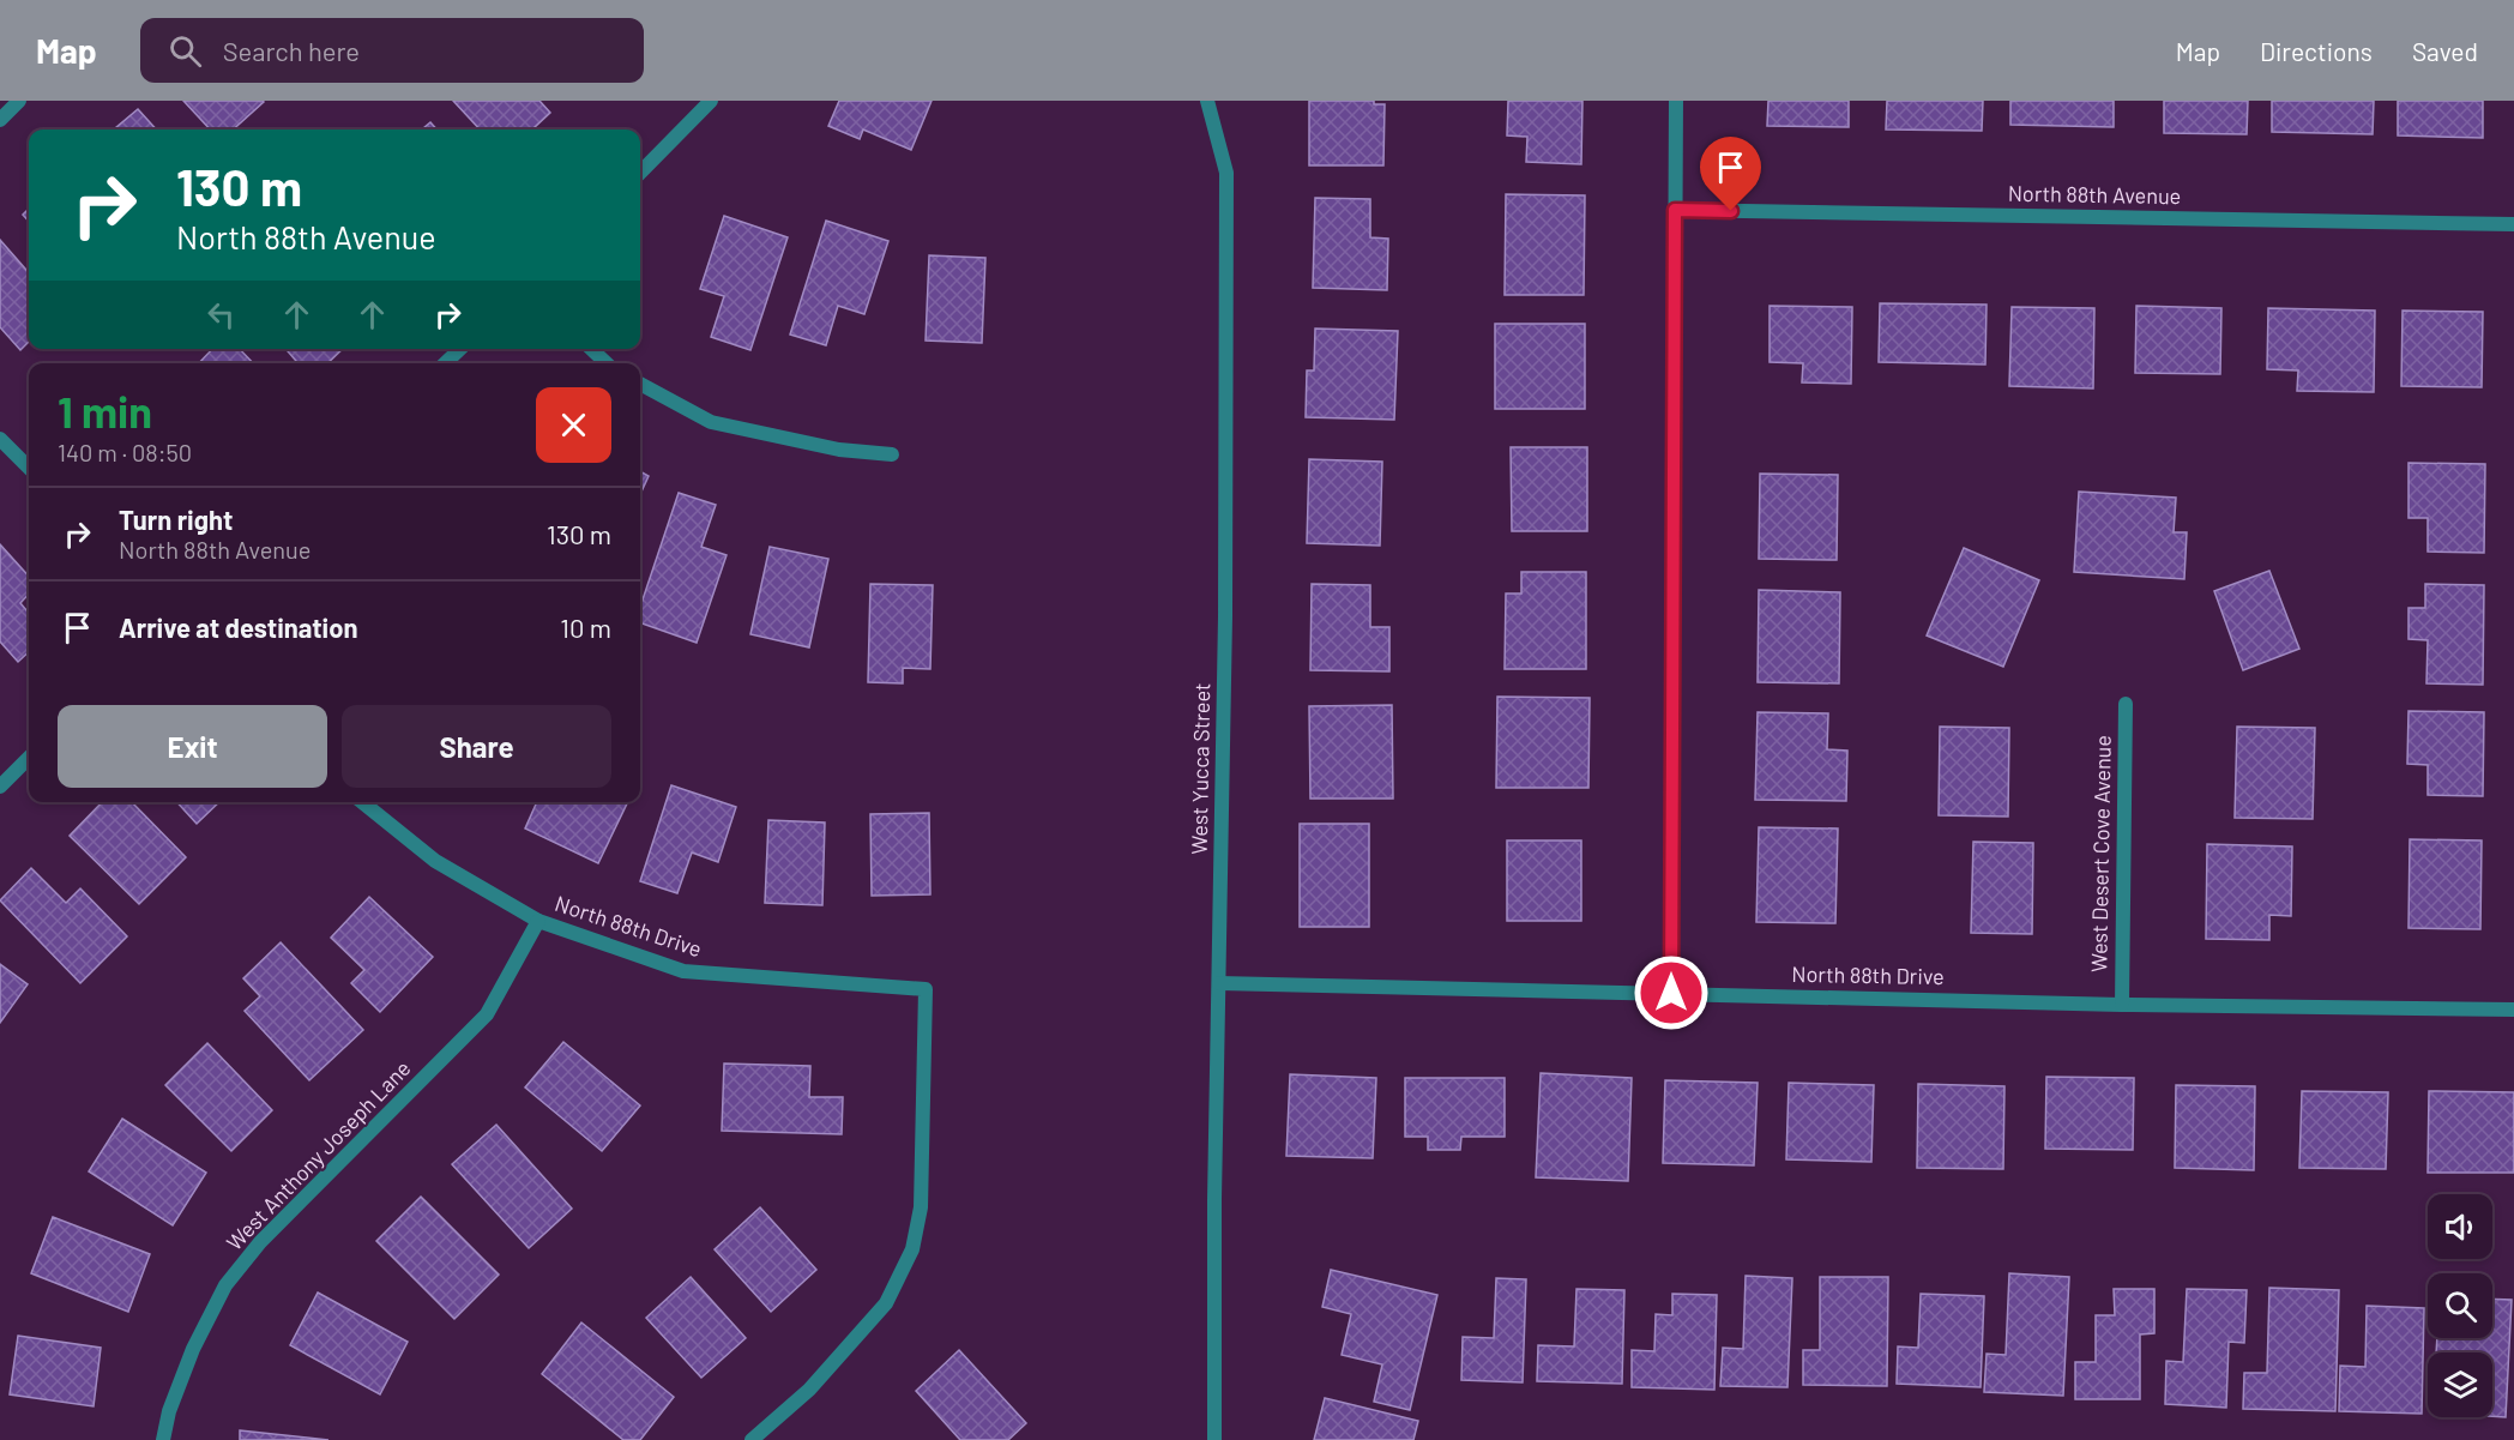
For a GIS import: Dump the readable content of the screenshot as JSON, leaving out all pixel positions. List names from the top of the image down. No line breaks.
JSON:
{"streets":{"street":["North 88th Avenue","West Yucca Street","West Desert Cove Avenue","North 88th Drive","West Anthony Joseph Lane"]},"crossings":[["West Yucca Street","North 88th Drive"],["West Desert Cove Avenue","North 88th Drive"],["North 88th Drive","West Anthony Joseph Lane"]],"page":{"header":"Map","search":"Search here","nav":["Map","Directions","Saved"],"turn":["130 m","North 88th Avenue"],"heading":["1 min","140 m · 08:50"],"list":[{"name":"Turn right","note":"North 88th Avenue","value":"130 m"},{"name":"Arrive at destination","value":"10 m"}],"buttons":["Exit","Share"]}}
